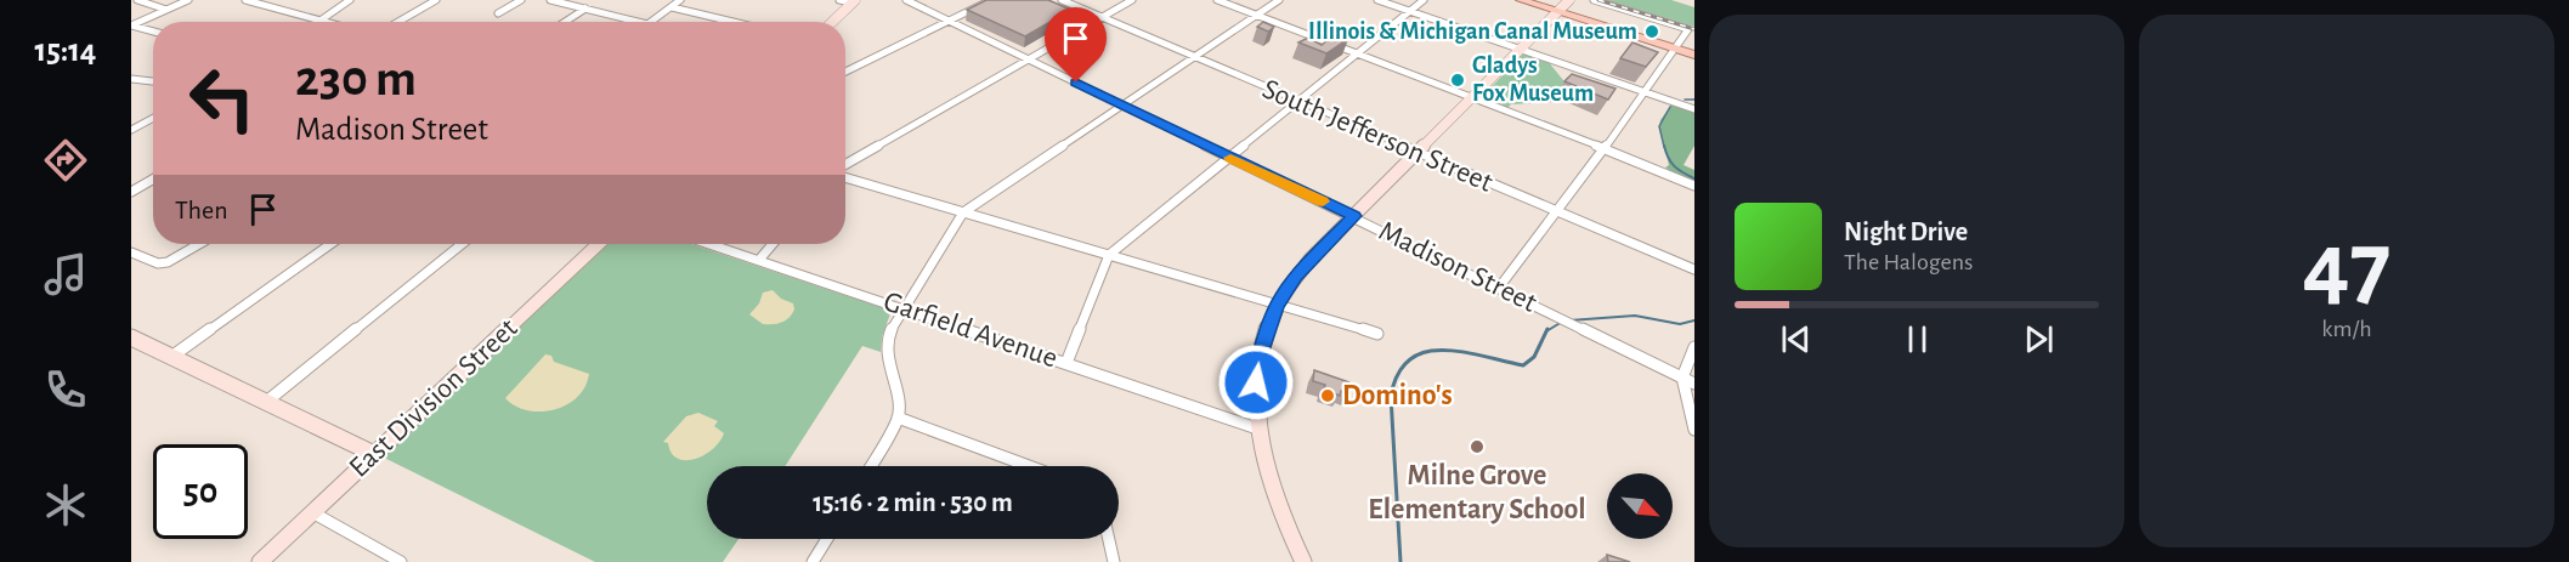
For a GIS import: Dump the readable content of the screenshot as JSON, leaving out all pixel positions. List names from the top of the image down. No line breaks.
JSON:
{"streets":{"main road":["East Division Street"],"street":["South Jefferson Street","Madison Street","Garfield Avenue"]},"places":["Illinois & Michigan Canal Museum","Gladys Fox Museum","Domino's","Milne Grove Elementary School"],"north":"bottom right","page":{"tabs":"15:14","tile":["47","km/h"],"turn":["230 m","Madison Street"],"then":"Then","song":["Night Drive","The Halogens"],"limit":"50","trip":"15:16 · 2 min · 530 m"}}
